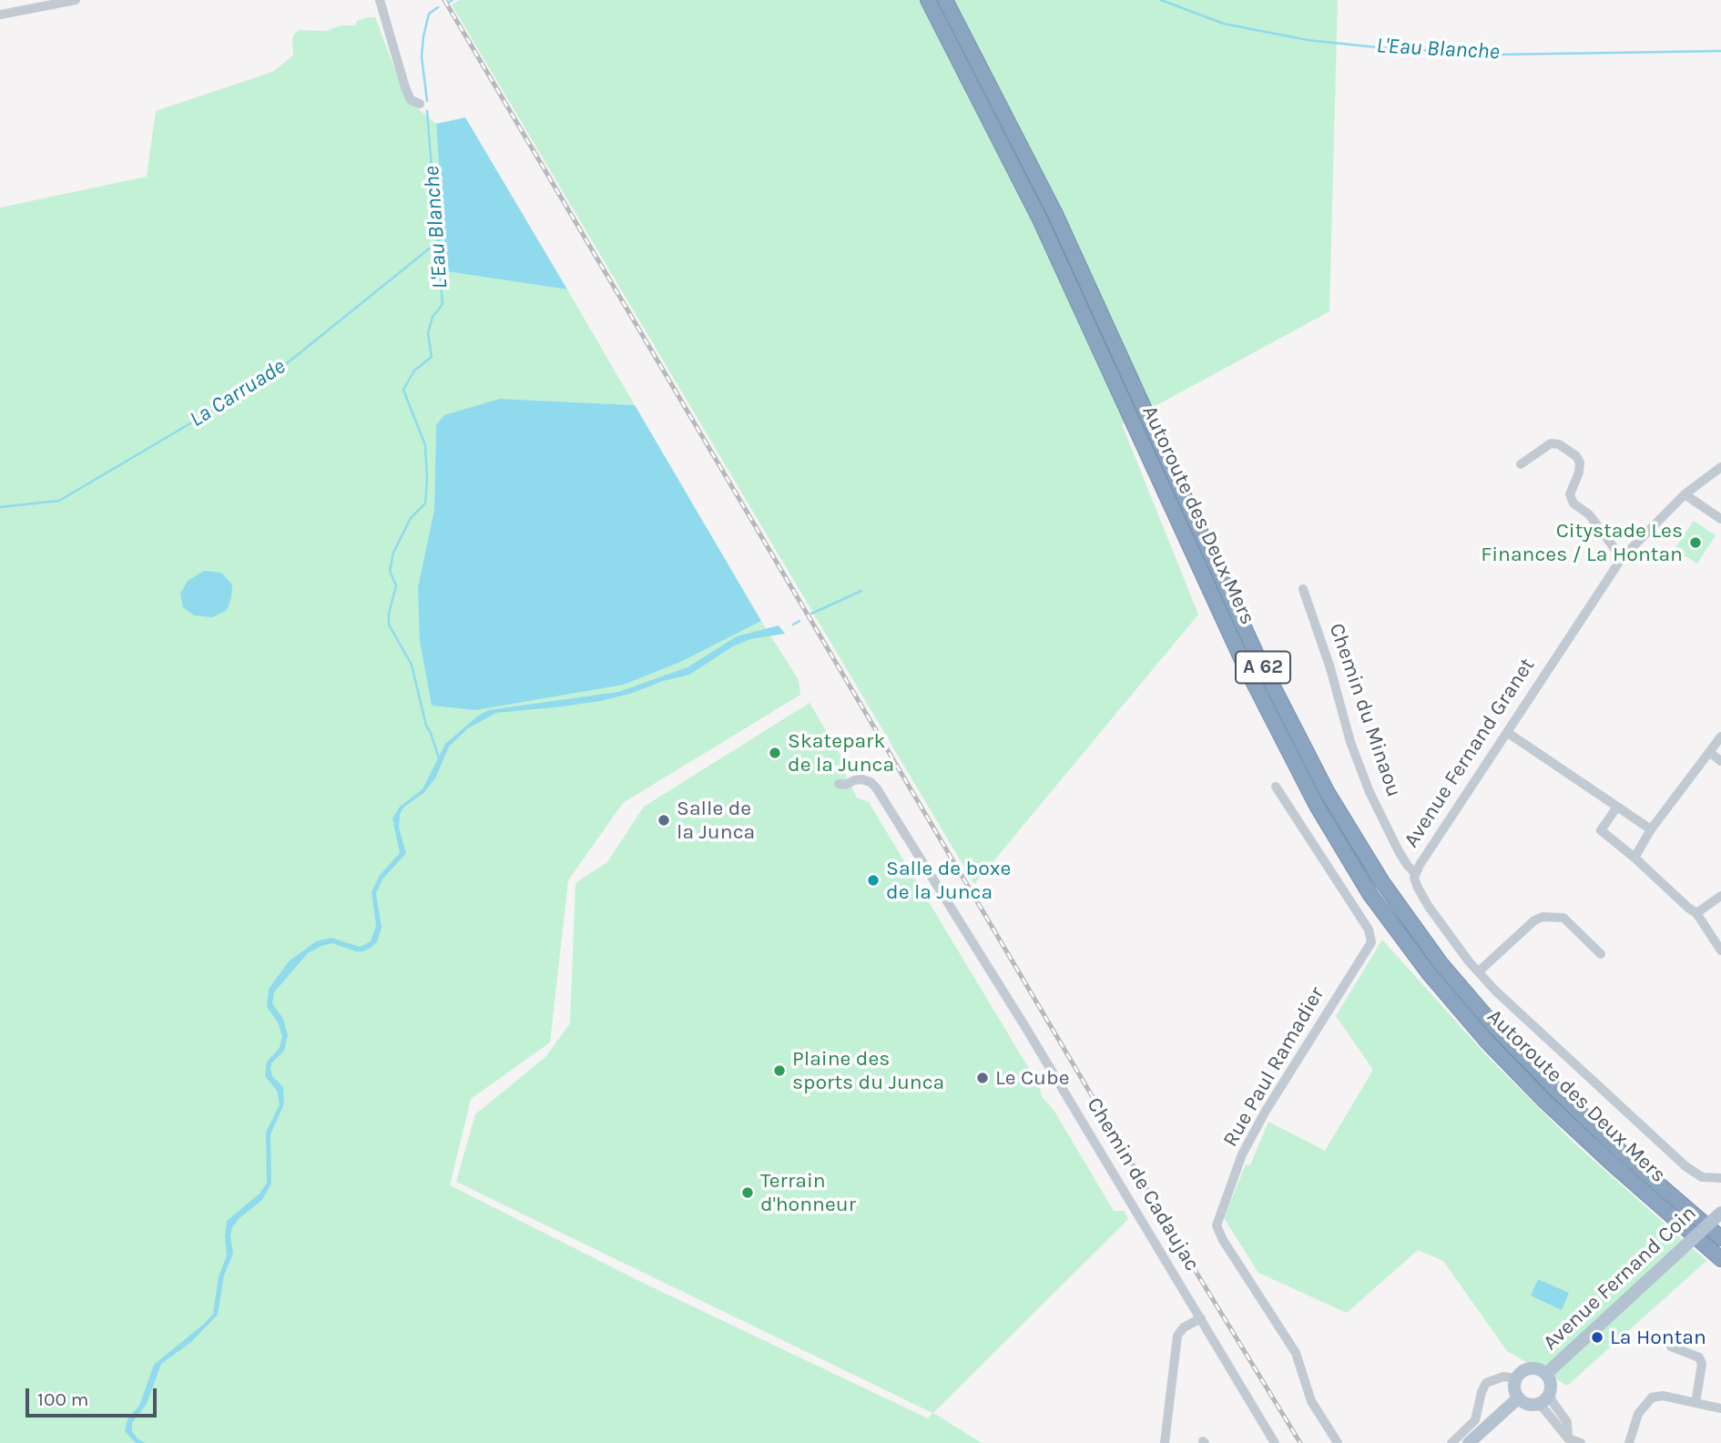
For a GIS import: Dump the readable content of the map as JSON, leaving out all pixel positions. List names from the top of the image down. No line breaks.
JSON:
{"streets":{"highway":["Autoroute des Deux Mers","A 62"],"main road":["Avenue Fernand Coin"],"street":["Chemin du Minaou","Avenue Fernand Granet","Rue Paul Ramadier","Chemin de Cadaujac"]},"crossings":[["Chemin du Minaou","Avenue Fernand Granet"]],"water":["L'Eau Blanche","La Carruade"],"places":["Citystade Les Finances / La Hontan","Skatepark de la Junca","Salle de la Junca","Salle de boxe de la Junca","Plaine des sports du Junca","Le Cube","Terrain d'honneur","La Hontan"],"scale_bar":"100 m"}
